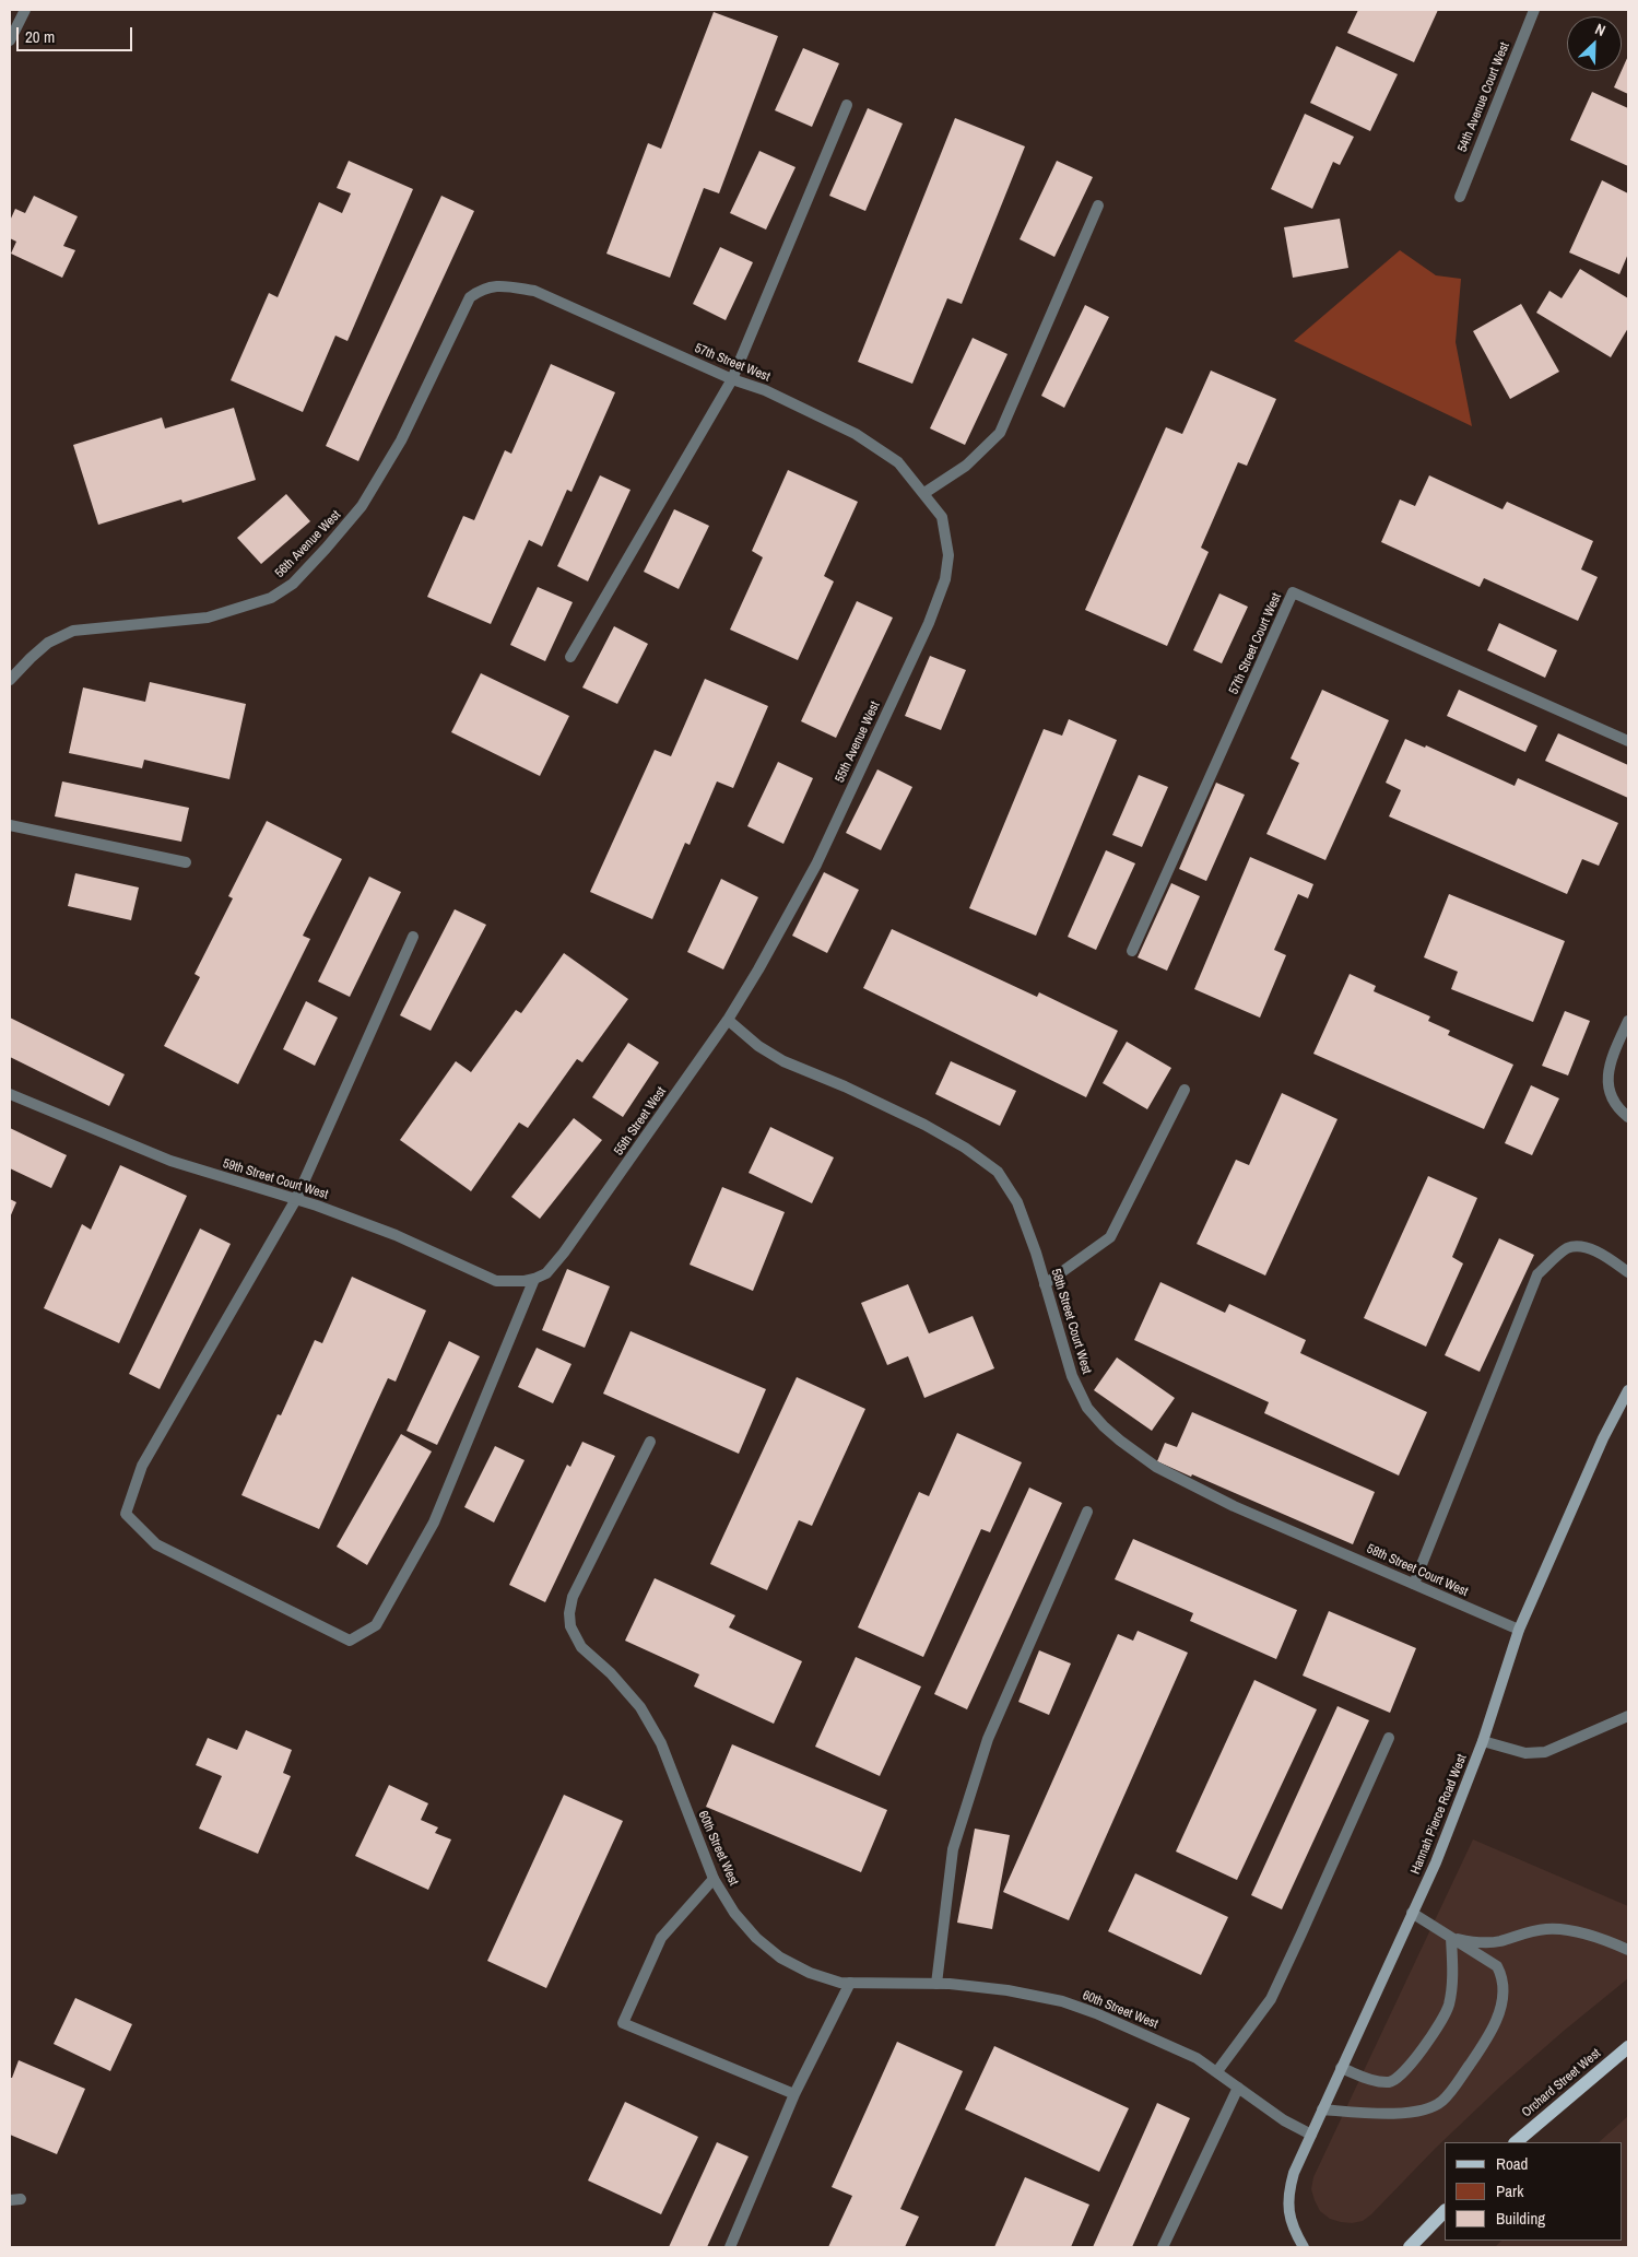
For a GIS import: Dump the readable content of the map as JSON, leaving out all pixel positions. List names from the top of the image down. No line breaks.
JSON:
{"streets":{"main road":["Orchard Street West"],"street":["54th Avenue Court West","57th Street West","56th Avenue West","57th Street Court West","55th Avenue West","55th Street West","59th Street Court West","58th Street Court West","Hannah Pierce Road West","60th Street West"]},"crossings":[["57th Street West","56th Avenue West"],["57th Street West","55th Avenue West"],["55th Avenue West","55th Street West"],["55th Street West","59th Street Court West"],["55th Street West","58th Street Court West"],["58th Street Court West","Hannah Pierce Road West"],["Hannah Pierce Road West","60th Street West"]],"legend":["Road","Park","Building"],"scale_bar":"20 m","north":"top right"}
